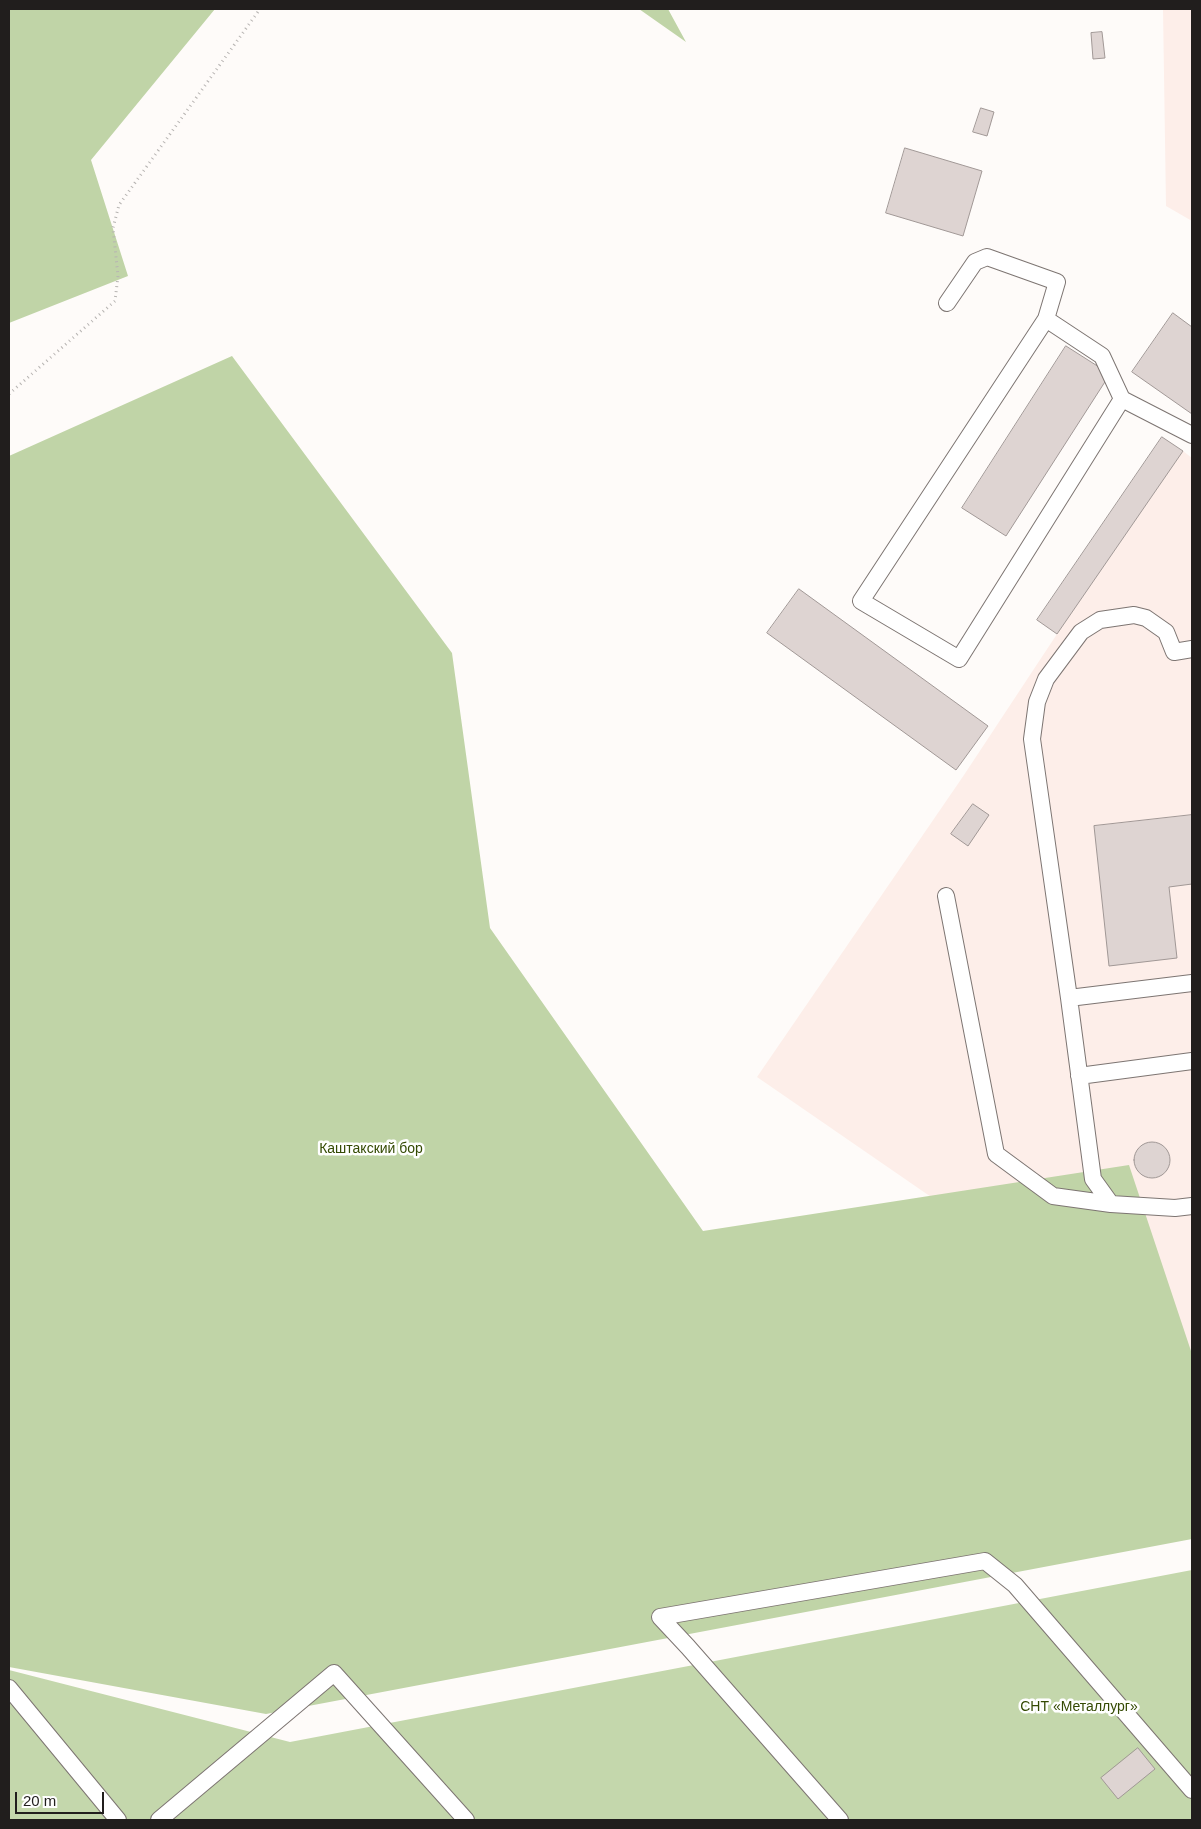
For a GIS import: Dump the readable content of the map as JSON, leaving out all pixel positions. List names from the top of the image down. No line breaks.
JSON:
{"parks":["Каштакский бор","СНТ «Металлург»"],"scale_bar":"20 m"}
